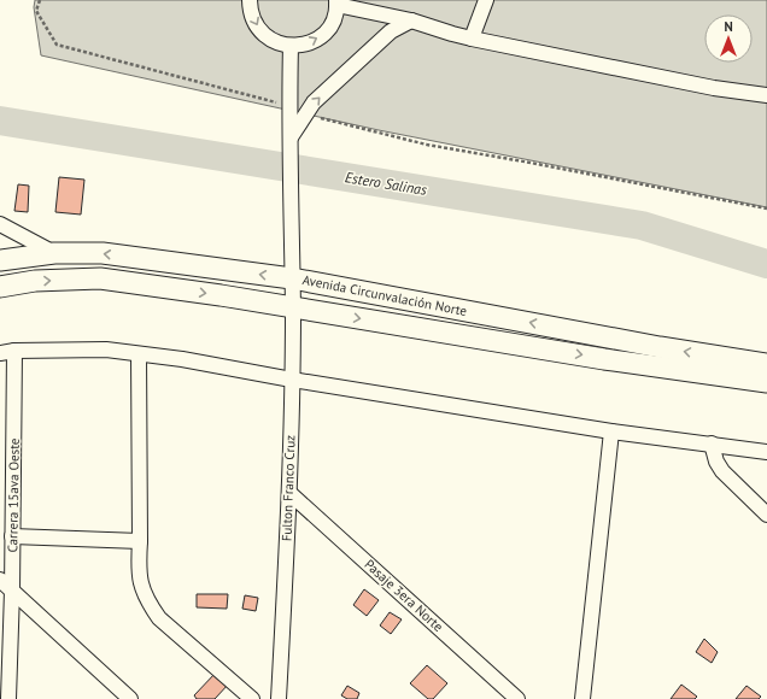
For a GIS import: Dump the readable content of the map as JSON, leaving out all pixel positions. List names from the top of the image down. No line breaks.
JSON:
{"streets":{"main road":["Avenida Circunvalación Norte"],"street":["Fulton Franco Cruz","Carrera 15ava Oeste","Pasaje 3era Norte"]},"crossings":[["Avenida Circunvalación Norte","Fulton Franco Cruz"],["Fulton Franco Cruz","Pasaje 3era Norte"]],"water":["Estero Salinas"],"north":"top"}
